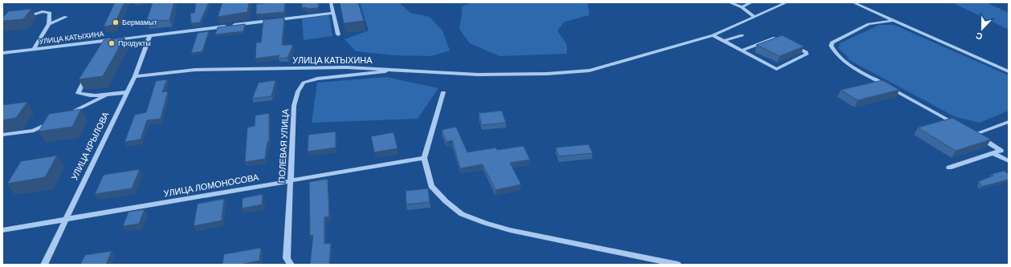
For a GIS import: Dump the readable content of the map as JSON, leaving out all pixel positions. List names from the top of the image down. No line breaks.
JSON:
{"streets":{"street":["УЛИЦА КАТЫХИНА","УЛИЦА КРЫЛОВА","ПОЛЕВАЯ УЛИЦА","УЛИЦА ЛОМОНОСОВА"]},"crossings":[["УЛИЦА КАТЫХИНА","УЛИЦА КРЫЛОВА"],["УЛИЦА КАТЫХИНА","ПОЛЕВАЯ УЛИЦА"],["УЛИЦА КРЫЛОВА","УЛИЦА ЛОМОНОСОВА"],["ПОЛЕВАЯ УЛИЦА","УЛИЦА ЛОМОНОСОВА"]],"places":["Бермамыт","Продукты"],"north":"bottom"}
